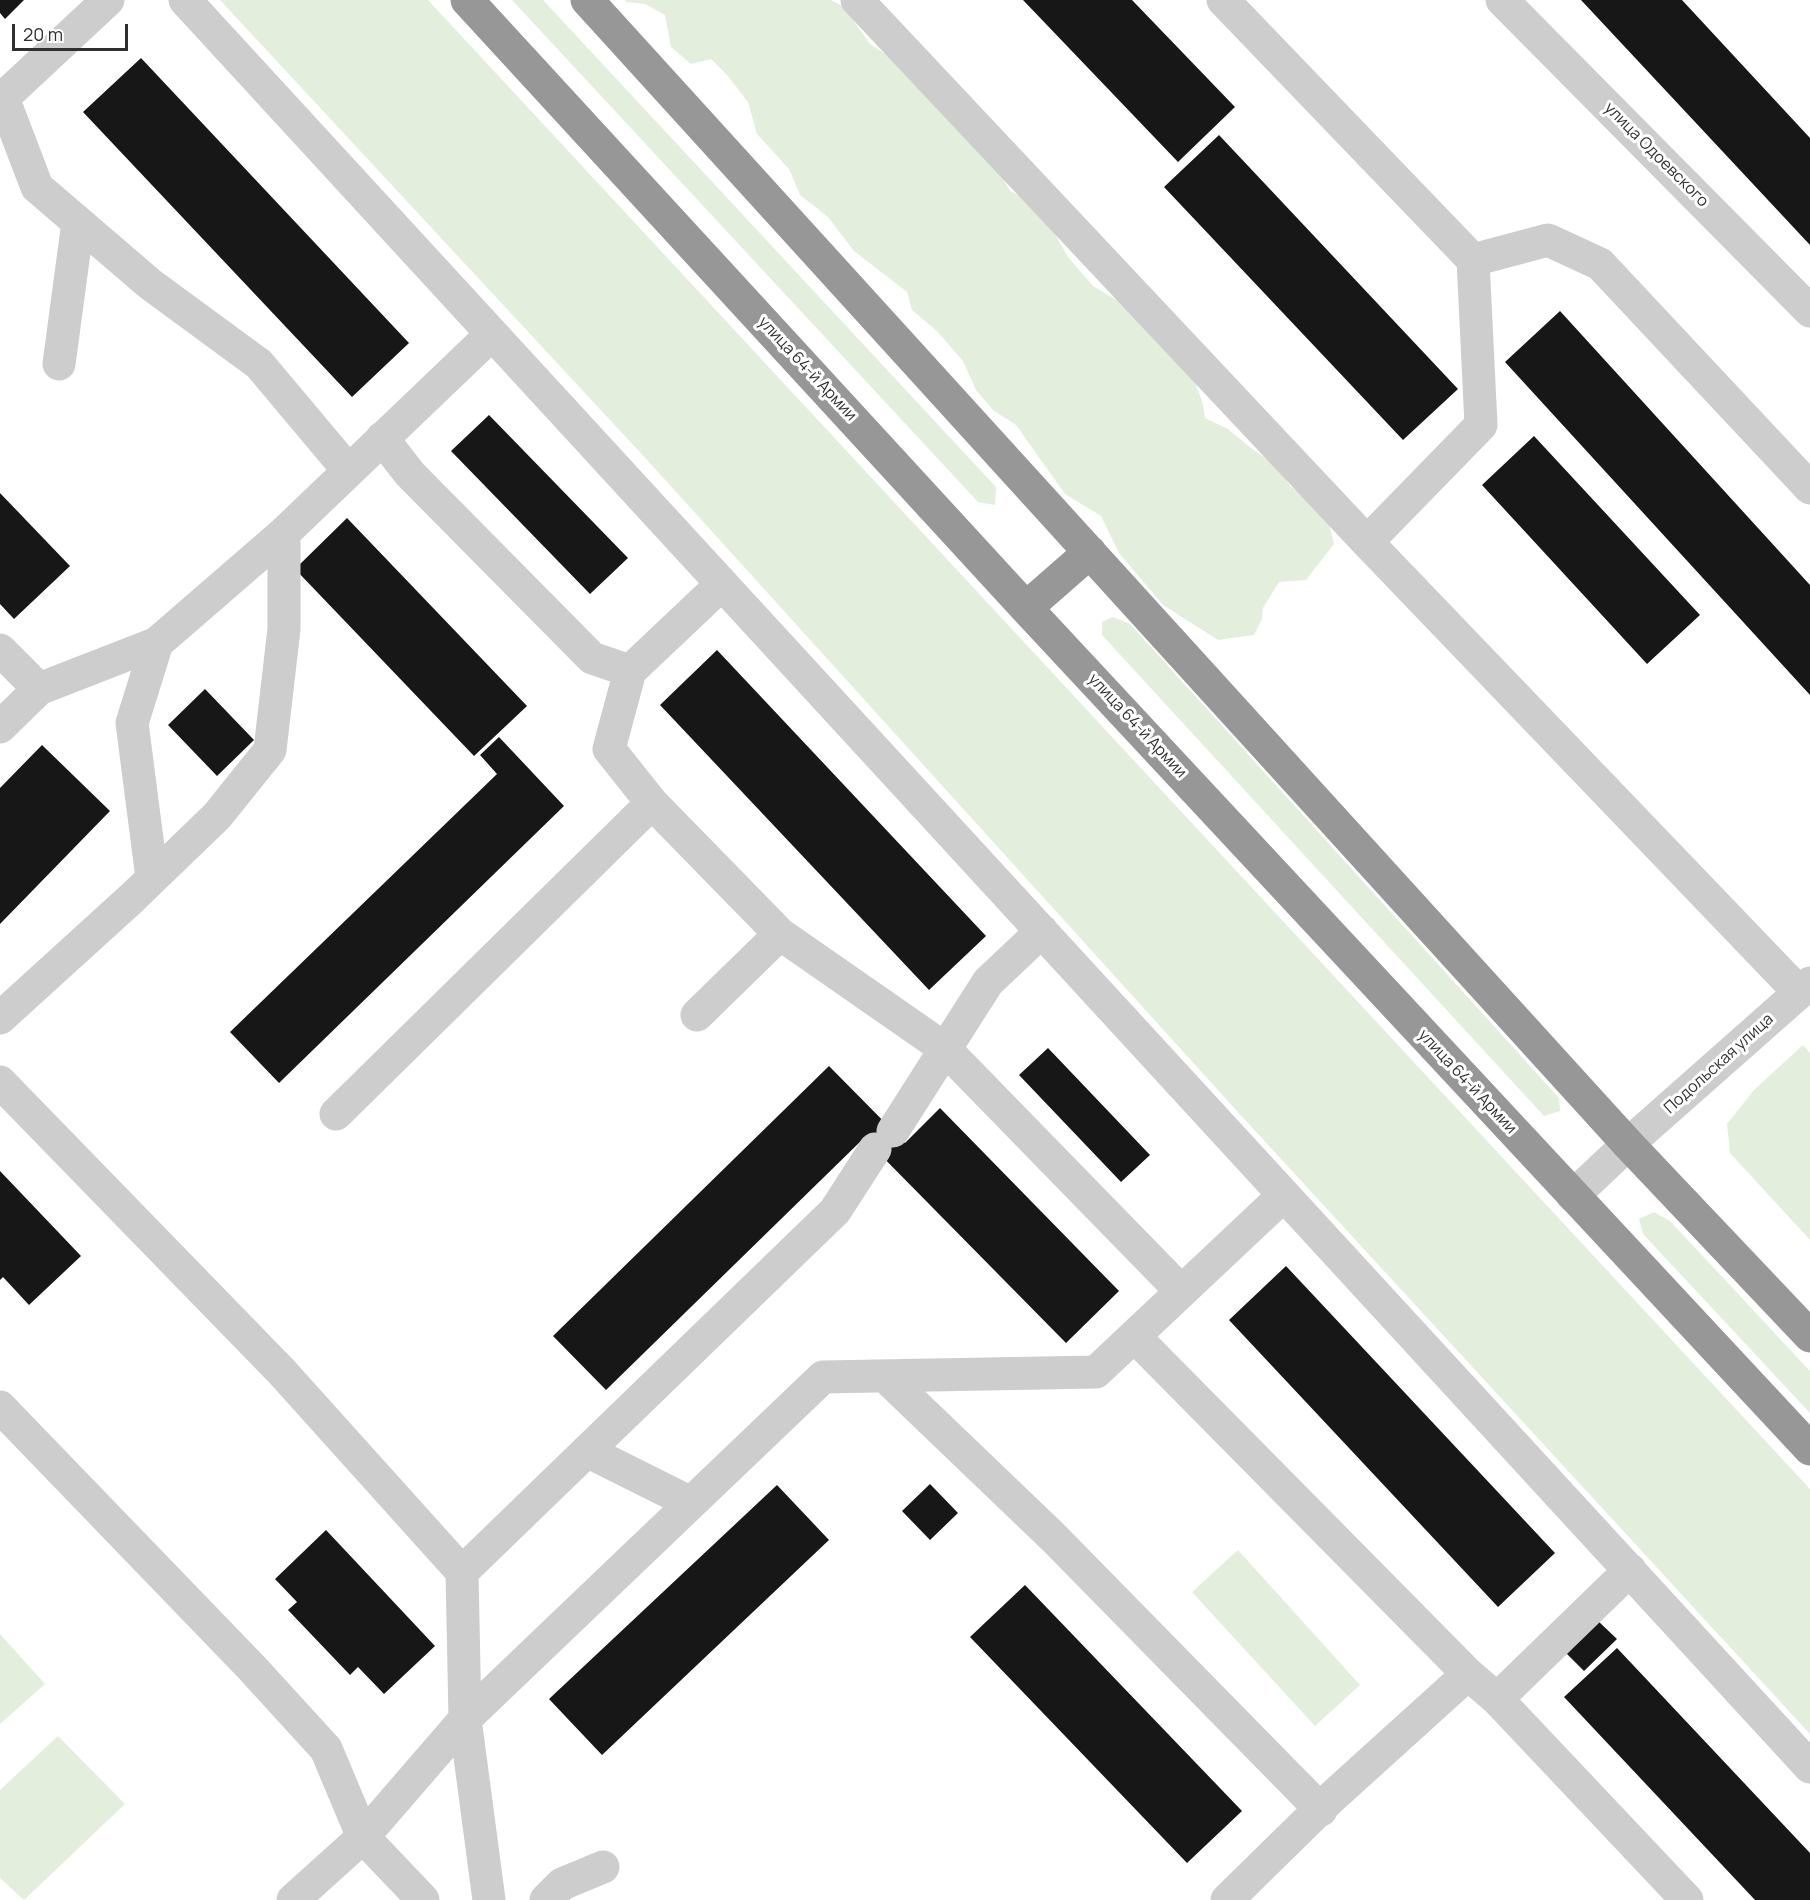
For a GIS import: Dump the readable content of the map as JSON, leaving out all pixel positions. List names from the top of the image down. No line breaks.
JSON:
{"streets":{"highway":["улица 64-й Армии"],"street":["улица Одоевского","Подольская улица"]},"crossings":[["улица 64-й Армии","Подольская улица"]],"scale_bar":"20 m"}
